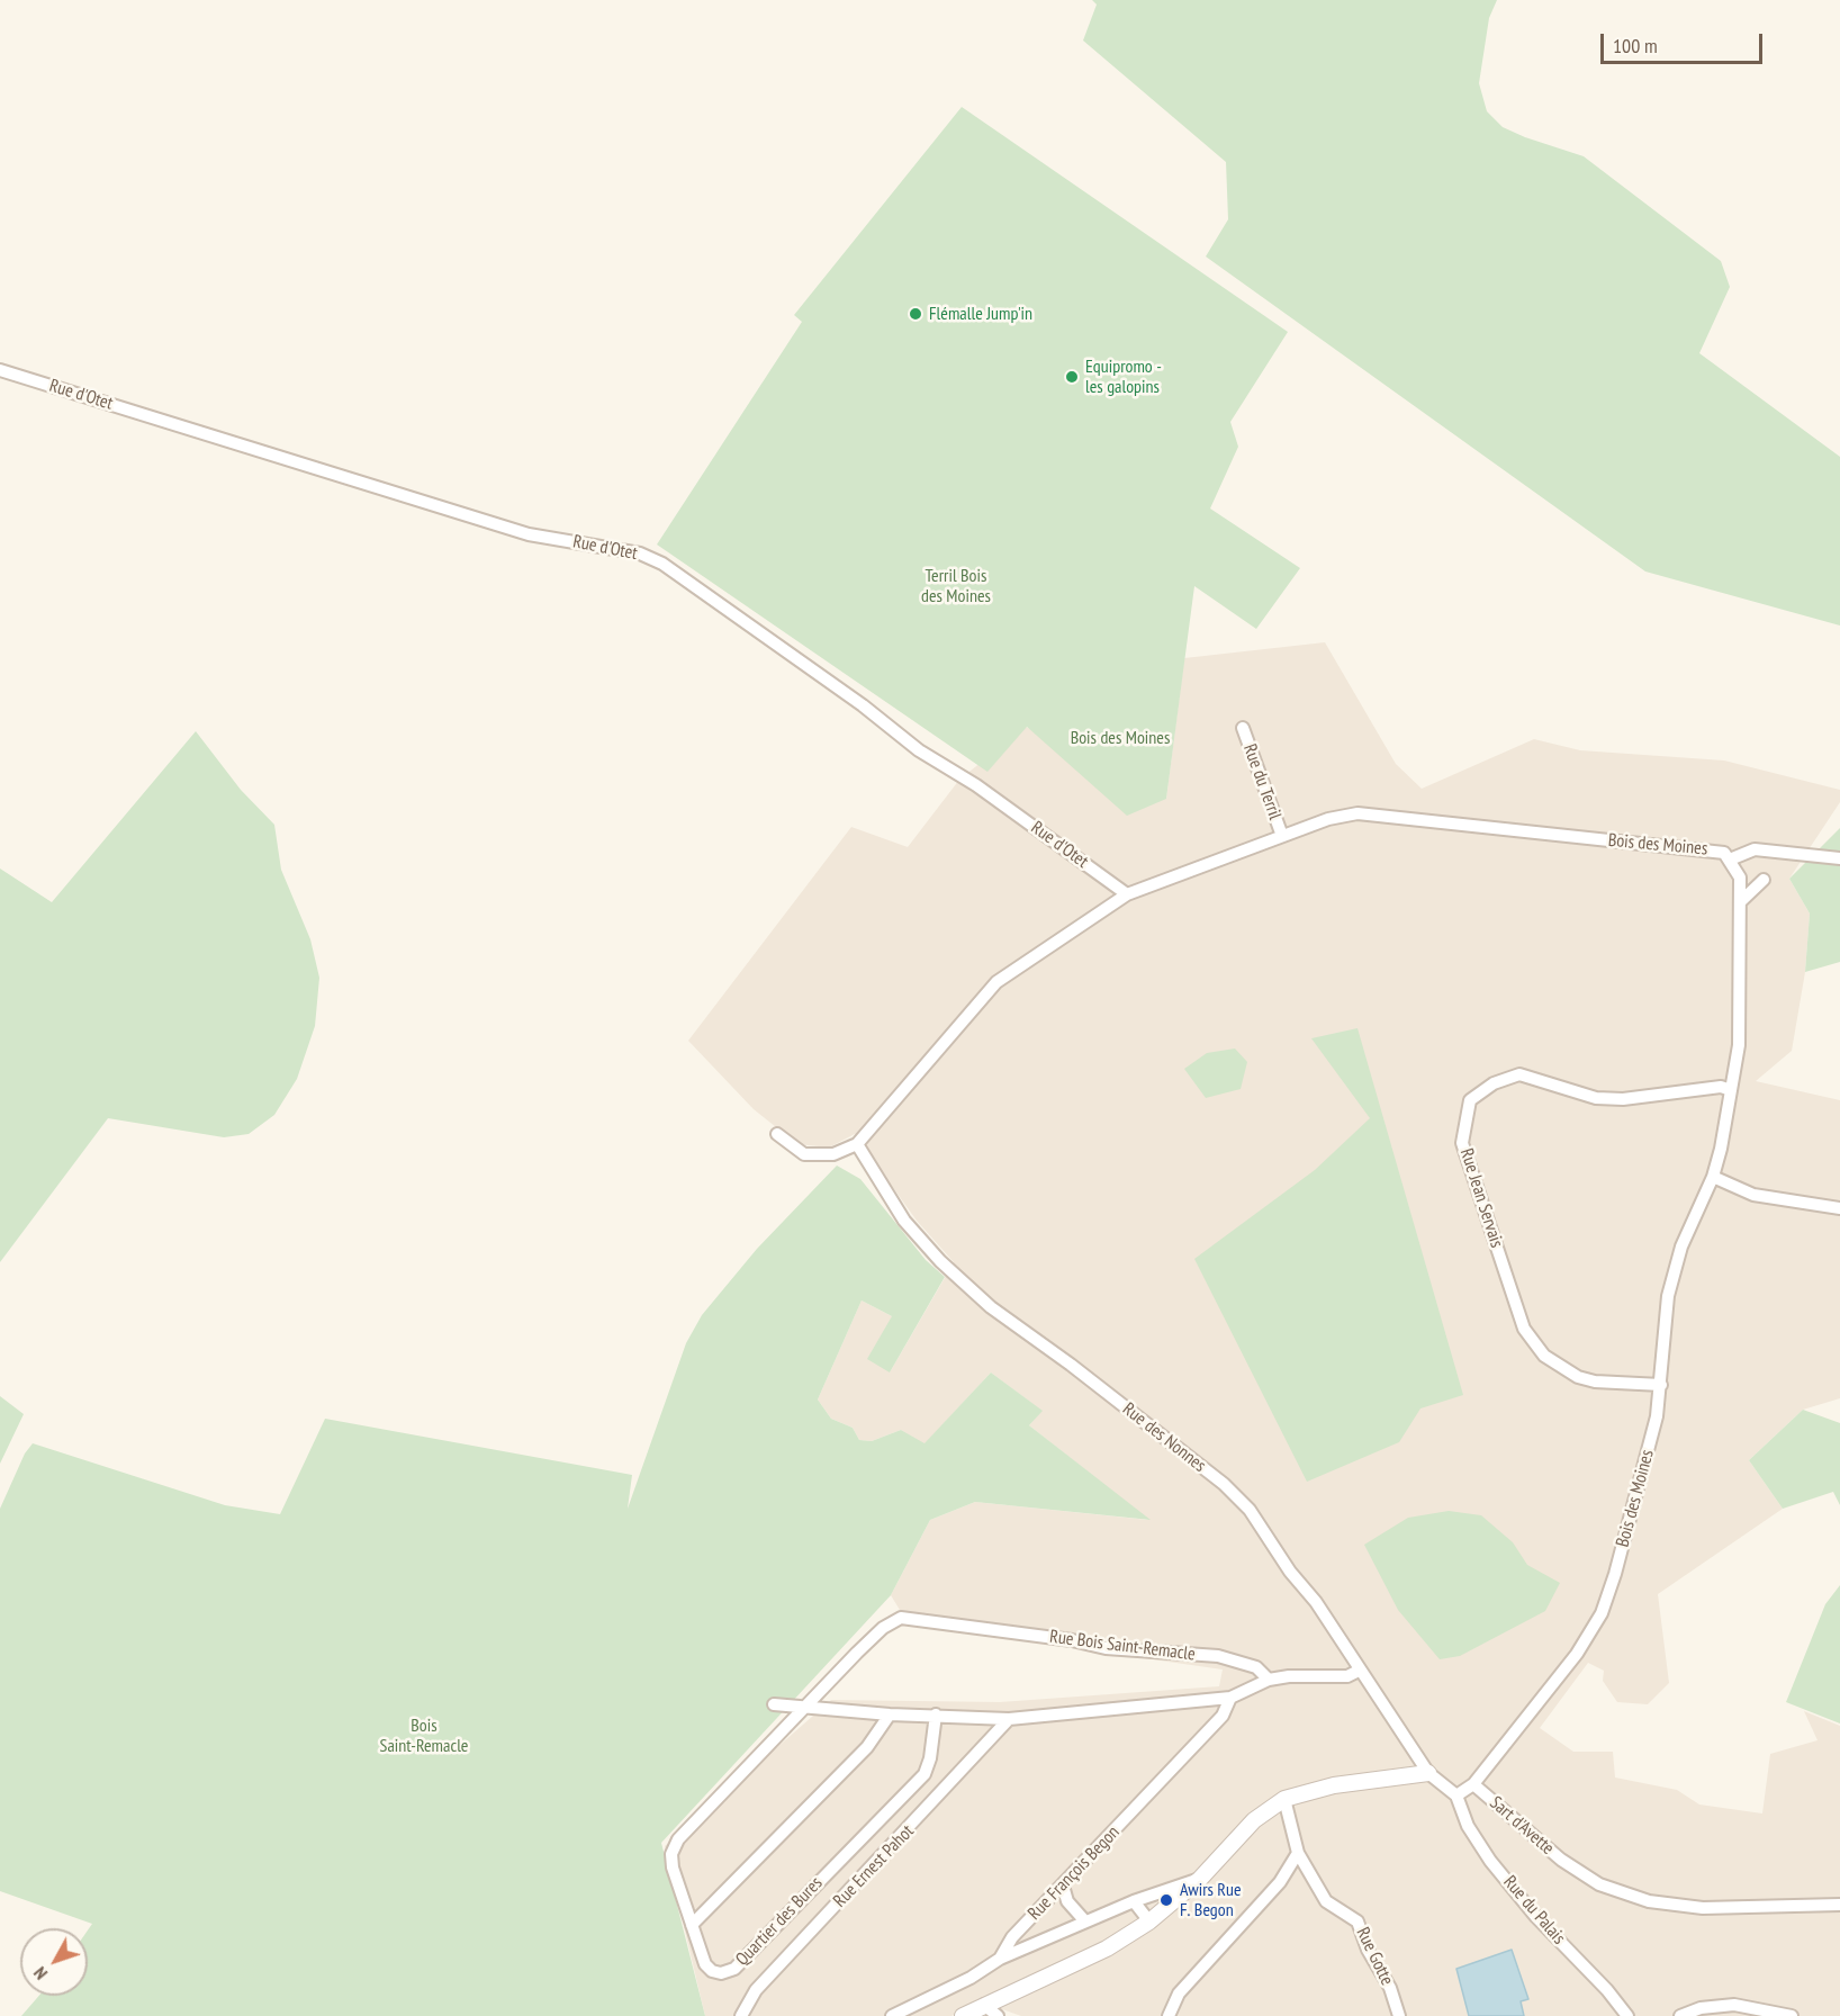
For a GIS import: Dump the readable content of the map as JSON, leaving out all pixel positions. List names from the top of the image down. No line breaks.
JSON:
{"streets":{"street":["Rue d'Otet","Rue du Terril","Bois des Moines","Rue Jean Servais","Rue des Nonnes","Rue Bois Saint-Remacle","Sart d'Avette","Rue Ernest Pahot","Rue François Begon","Rue du Palais","Quartier des Bures","Rue Gotte"]},"crossings":[["Rue d'Otet","Bois des Moines"],["Rue du Terril","Bois des Moines"],["Bois des Moines","Rue Jean Servais"],["Bois des Moines","Rue des Nonnes"],["Bois des Moines","Sart d'Avette"],["Rue Bois Saint-Remacle","Quartier des Bures"],["Sart d'Avette","Rue du Palais"]],"parks":["Terril Bois des Moines","Bois des Moines","Bois Saint-Remacle"],"places":["Flémalle Jump'in","Equipromo - les galopins","Awirs Rue F. Begon"],"scale_bar":"100 m","north":"bottom left"}
